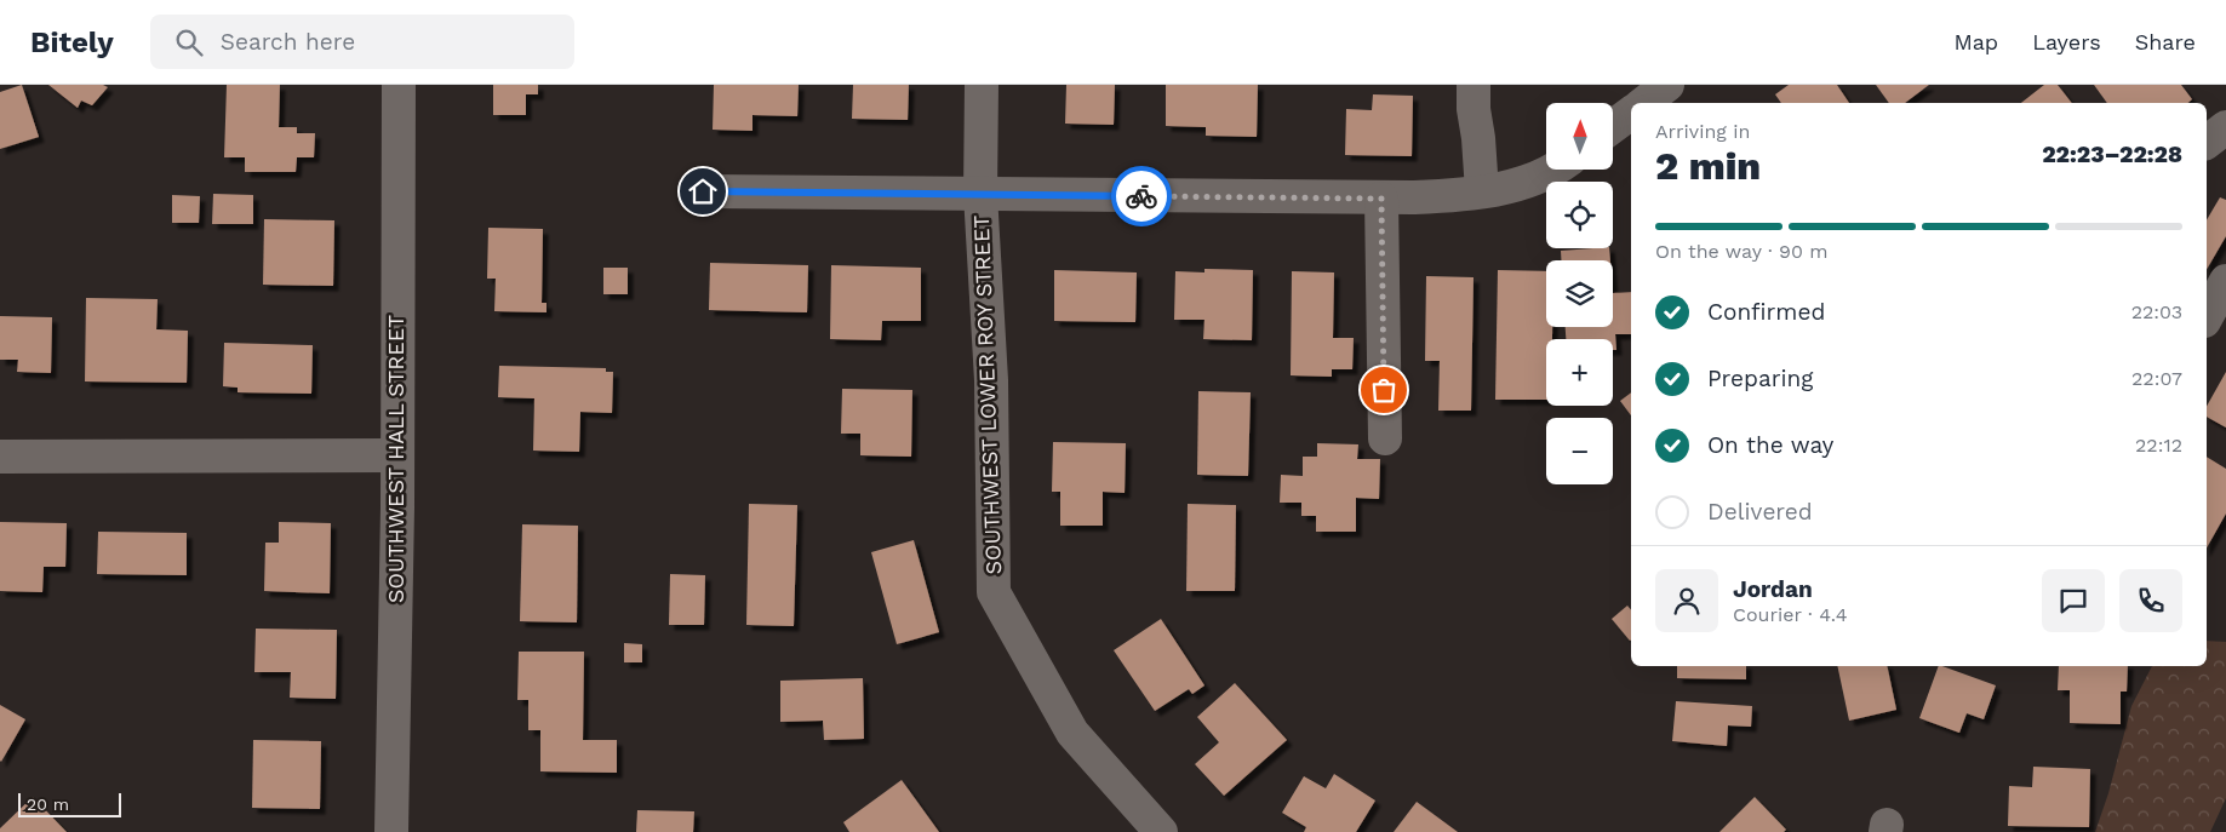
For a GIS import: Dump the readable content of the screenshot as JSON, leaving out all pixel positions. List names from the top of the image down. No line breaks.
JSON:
{"streets":{"street":["SOUTHWEST LOWER ROY STREET","SOUTHWEST HALL STREET"]},"scale_bar":"20 m","north":"top","page":{"header":"Bitely","search":"Search here","nav":["Map","Layers","Share"],"map_buttons":["+","−"],"heading":["2 min","Arriving in","22:23–22:28"],"panel":["Jordan","Courier · 4.4"],"bar":"On the way · 90 m","list":[["Confirmed","22:03"],["Preparing","22:07"],["On the way","22:12"],"Delivered"],"scale":"20 m"}}
